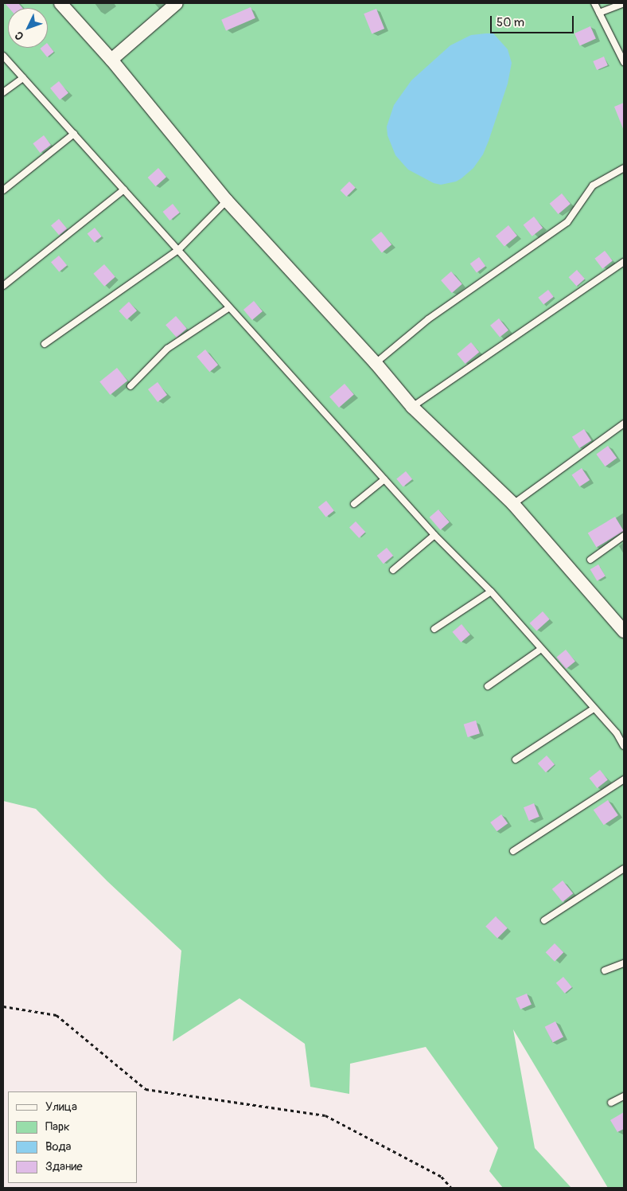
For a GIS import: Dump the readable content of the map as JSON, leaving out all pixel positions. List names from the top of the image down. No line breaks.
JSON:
{"legend":["Улица","Парк","Вода","Здание"],"scale_bar":"50 m","north":"bottom left"}
